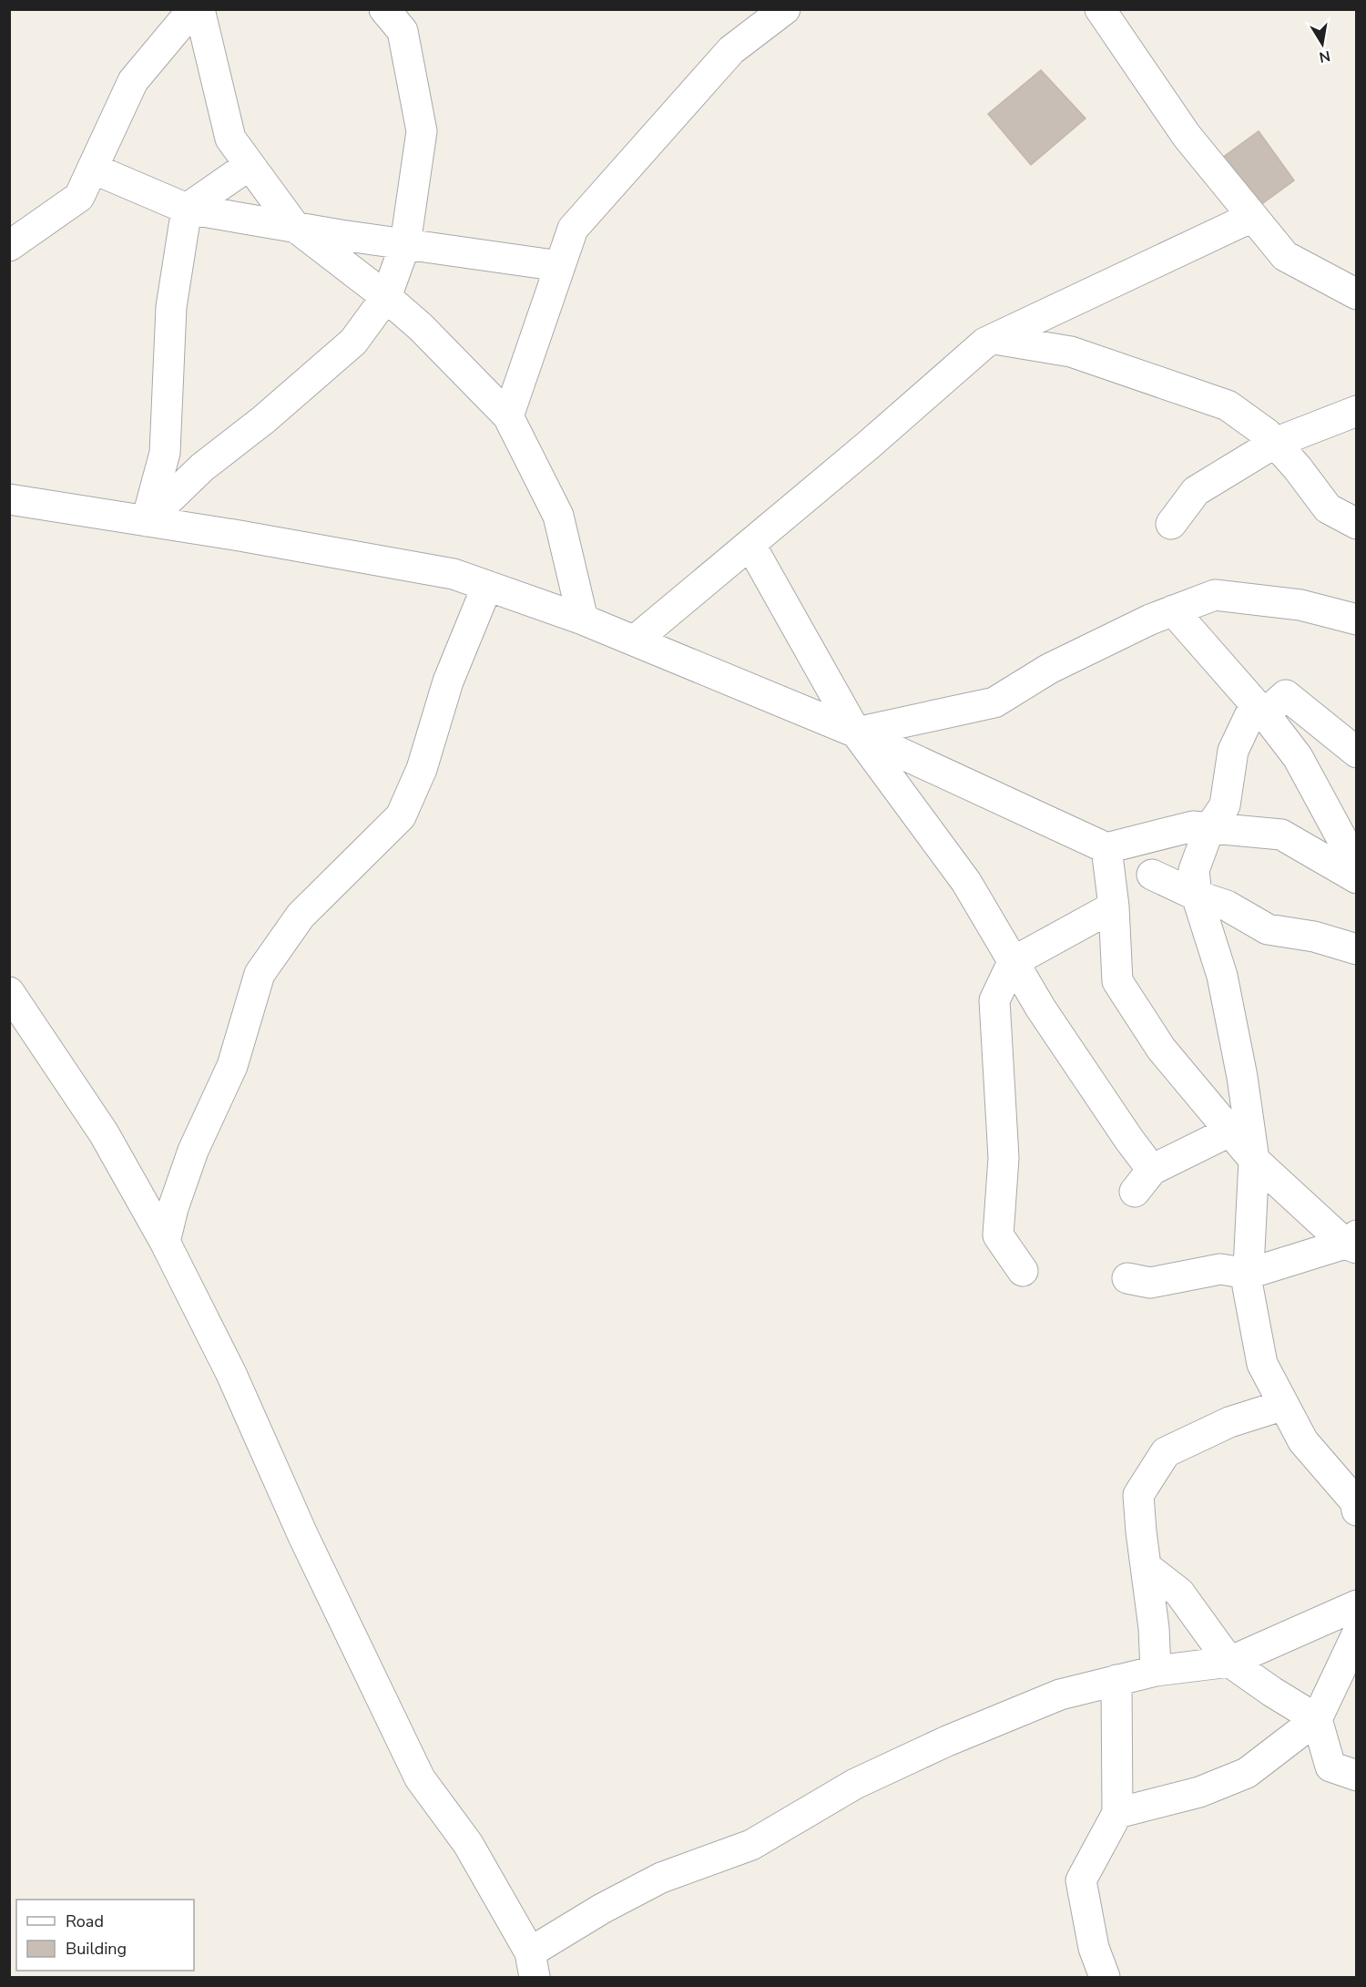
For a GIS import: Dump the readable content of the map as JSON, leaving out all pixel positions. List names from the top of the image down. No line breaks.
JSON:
{"legend":["Road","Building"],"north":"bottom"}
